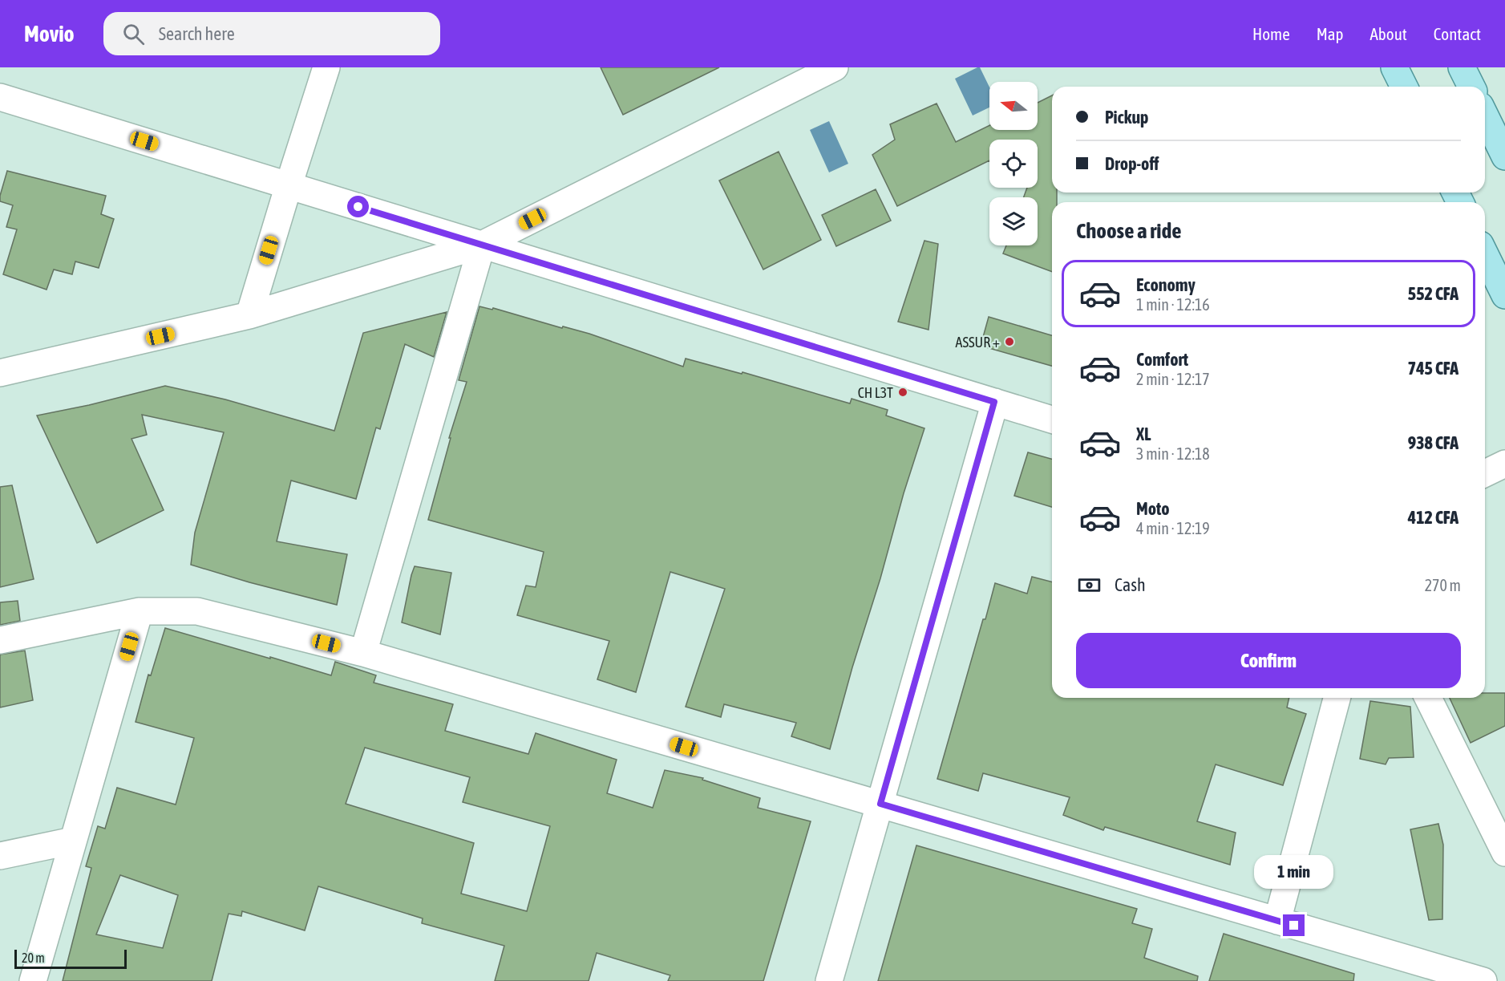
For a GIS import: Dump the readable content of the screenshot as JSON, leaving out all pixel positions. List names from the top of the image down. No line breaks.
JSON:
{"places":["ASSUR +","CH L3T"],"scale_bar":"20 m","north":"left","page":{"header":"Movio","search":"Search here","nav":["Home","Map","About","Contact"],"banner":["Pickup","Drop-off"],"heading":"Choose a ride","list":[{"name":"Economy","note":"1 min · 12:16","value":"552 CFA"},{"name":"Comfort","note":"2 min · 12:17","value":"745 CFA"},{"name":"XL","note":"3 min · 12:18","value":"938 CFA"},{"name":"Moto","note":"4 min · 12:19","value":"412 CFA"}],"pay":["Cash","270 m"],"buttons":"Confirm","bubble":"1 min","scale":"20 m"}}
